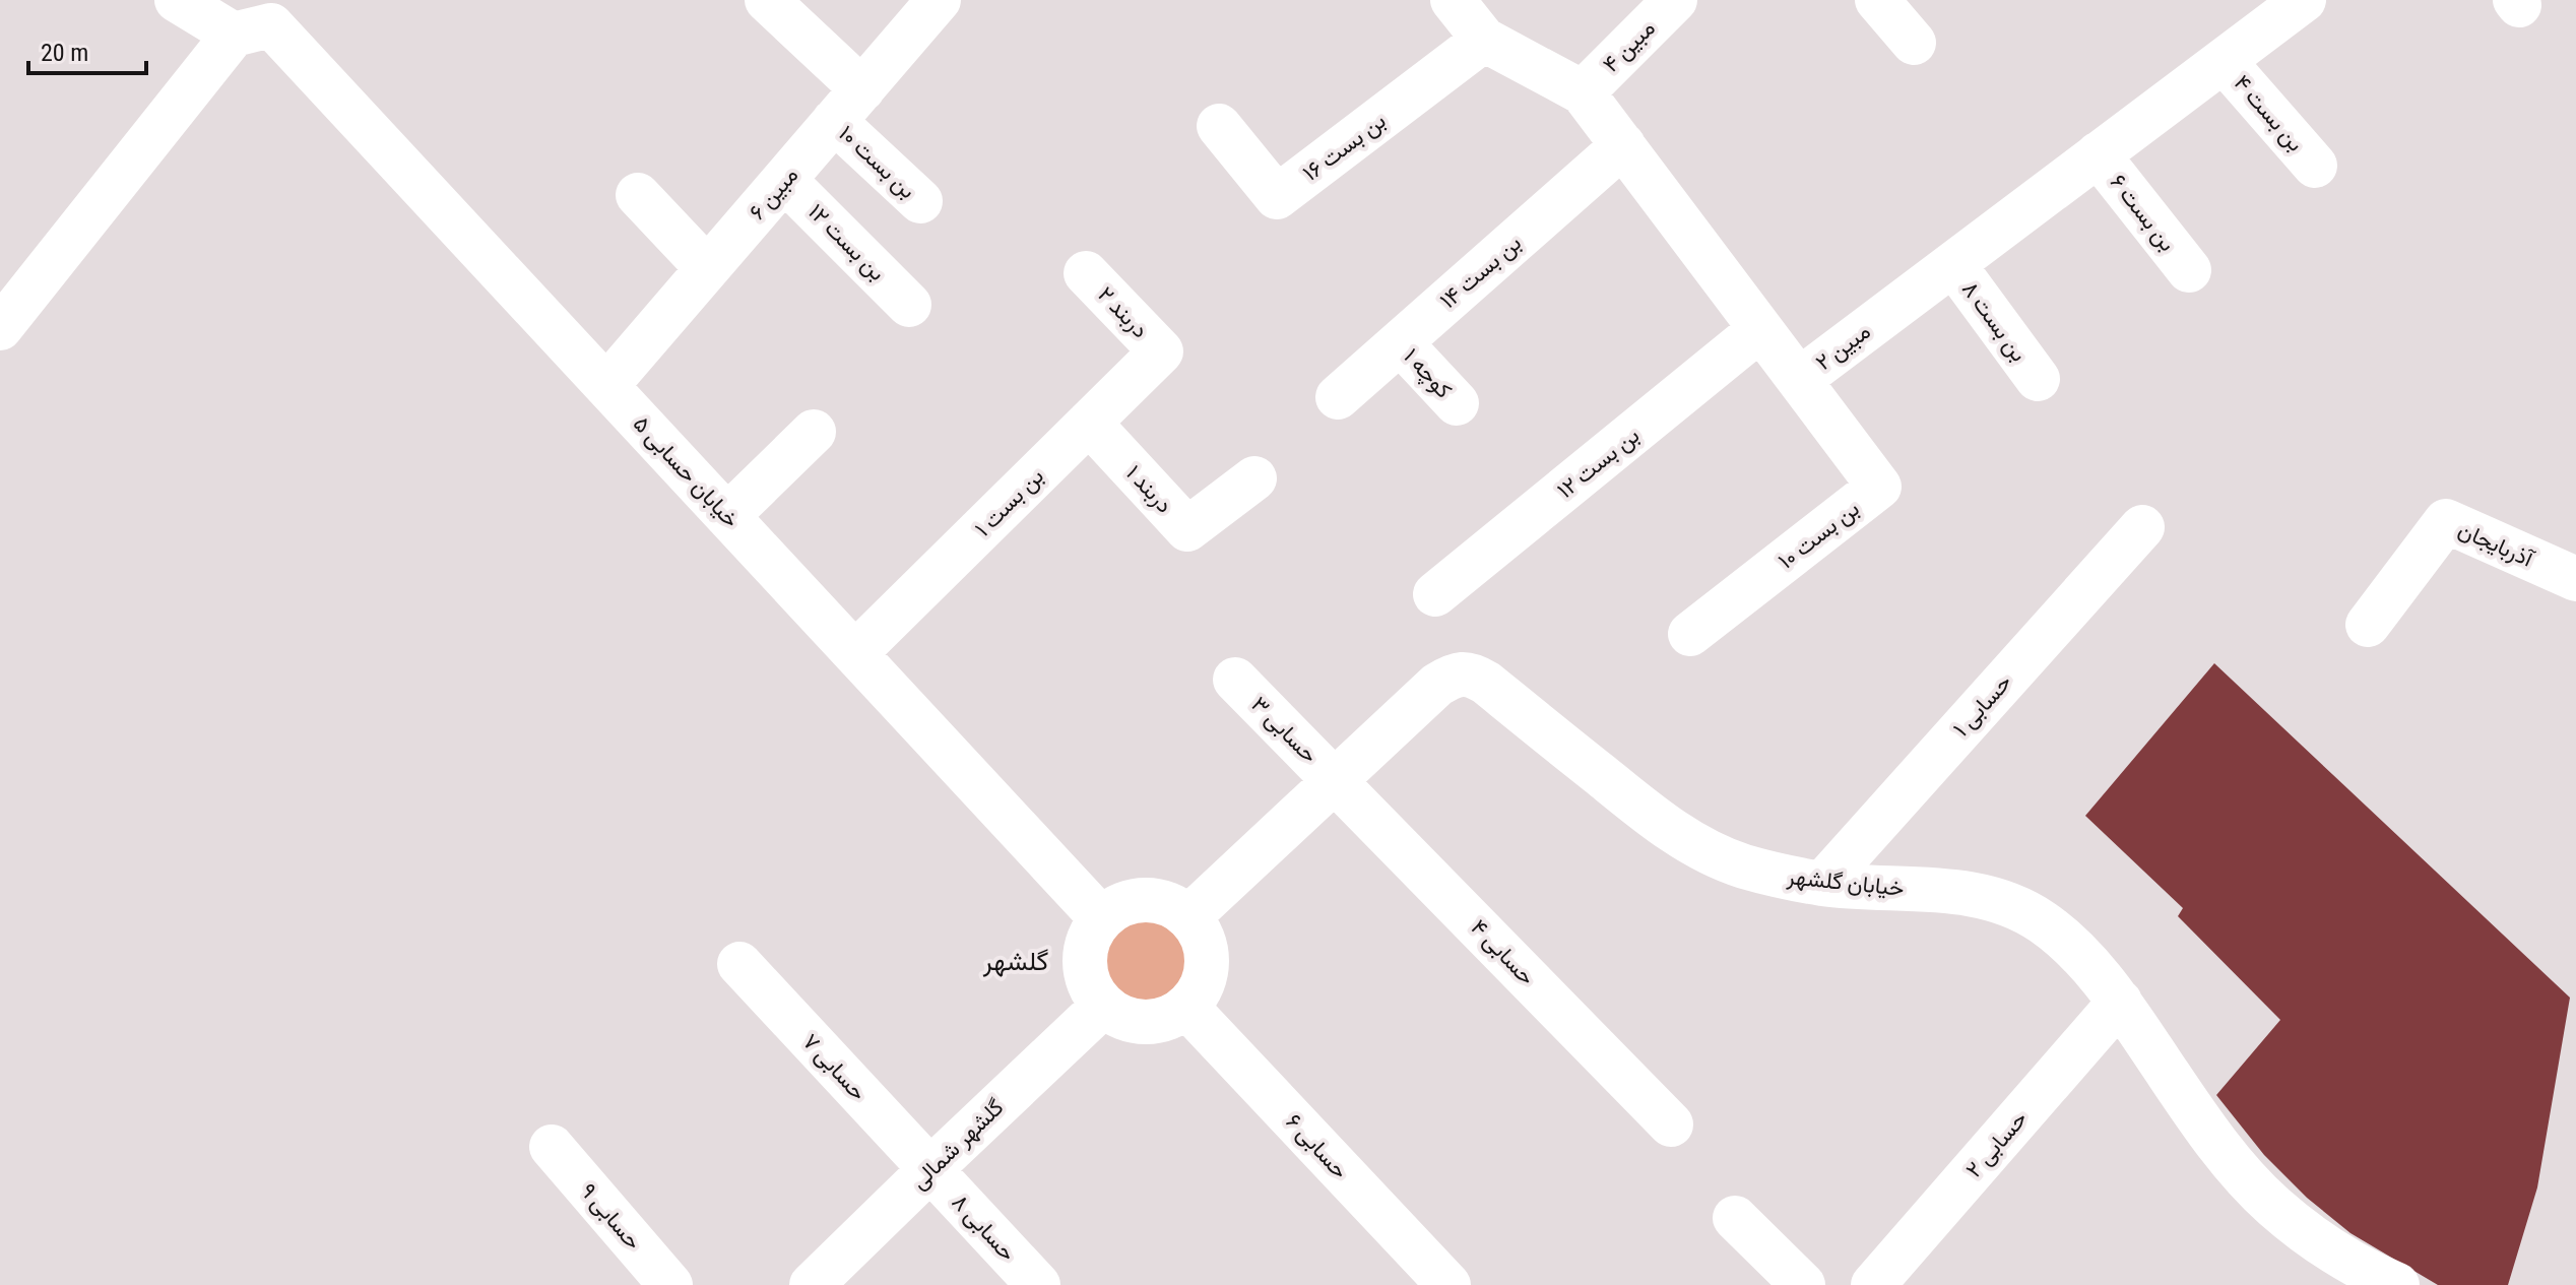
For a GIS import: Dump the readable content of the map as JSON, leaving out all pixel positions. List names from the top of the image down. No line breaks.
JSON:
{"streets":{"street":["مبین ۴","بن بست ۴","بن بست ۱۶","بن بست ۱۰","مبین ۶","بن بست ۶","بن بست ۱۲","بن بست ۱۴","دربند ۲","بن بست ۸","مبین ۲","کوچه ۱","خیابان حسابی ۵","دربند ۱","بن بست ۱","آذربایجان","حسابی ۱","حسابی ۳","خیابان گلشهر","حسابی ۴","حسابی ۷","گلشهر شمالی","حسابی ۲","حسابی ۶","حسابی ۹","حسابی ۸"]},"crossings":[["مبین ۴","مبین ۲"],["بن بست ۴","مبین ۲"],["بن بست ۱۶","مبین ۲"],["بن بست ۱۰","مبین ۶"],["بن بست ۱۰","مبین ۲"],["مبین ۶","بن بست ۱۲"],["مبین ۶","خیابان حسابی ۵"],["بن بست ۶","مبین ۲"],["بن بست ۱۲","مبین ۲"],["بن بست ۱۴","مبین ۲"],["بن بست ۱۴","کوچه ۱"],["دربند ۲","بن بست ۱"],["بن بست ۸","مبین ۲"],["خیابان حسابی ۵","بن بست ۱"],["خیابان حسابی ۵","خیابان گلشهر"],["خیابان حسابی ۵","گلشهر شمالی"],["خیابان حسابی ۵","حسابی ۶"],["دربند ۱","بن بست ۱"],["حسابی ۱","خیابان گلشهر"],["حسابی ۳","خیابان گلشهر"],["حسابی ۳","حسابی ۴"],["خیابان گلشهر","حسابی ۴"],["خیابان گلشهر","گلشهر شمالی"],["خیابان گلشهر","حسابی ۲"],["خیابان گلشهر","حسابی ۶"],["حسابی ۷","گلشهر شمالی"],["حسابی ۷","حسابی ۸"],["گلشهر شمالی","حسابی ۶"],["گلشهر شمالی","حسابی ۸"]],"districts":["گلشهر"],"scale_bar":"20 m"}
